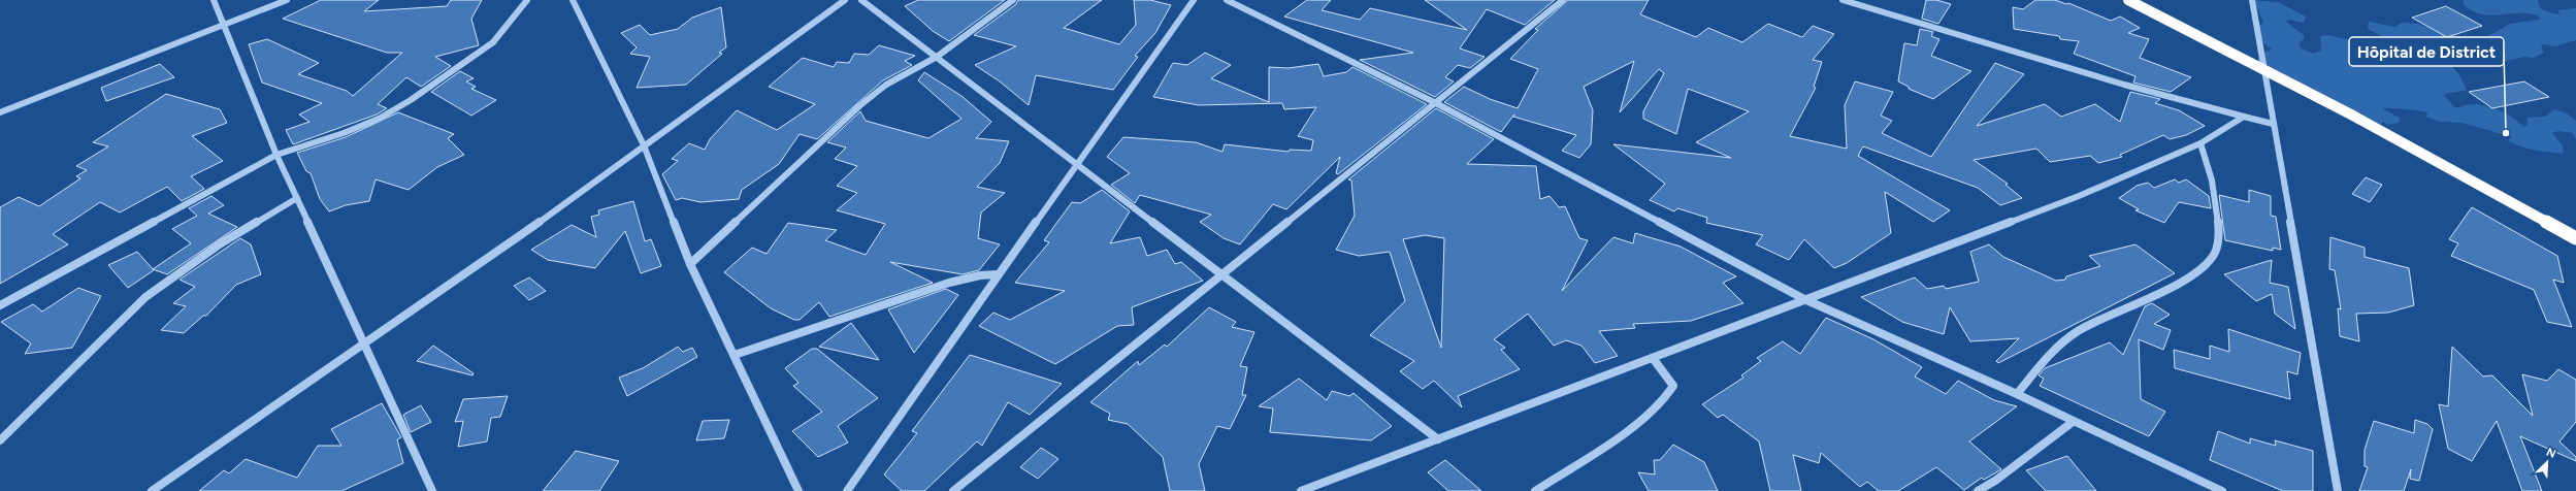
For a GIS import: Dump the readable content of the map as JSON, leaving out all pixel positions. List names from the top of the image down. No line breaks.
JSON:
{"places":["Hôpital de District"],"north":"top right"}
